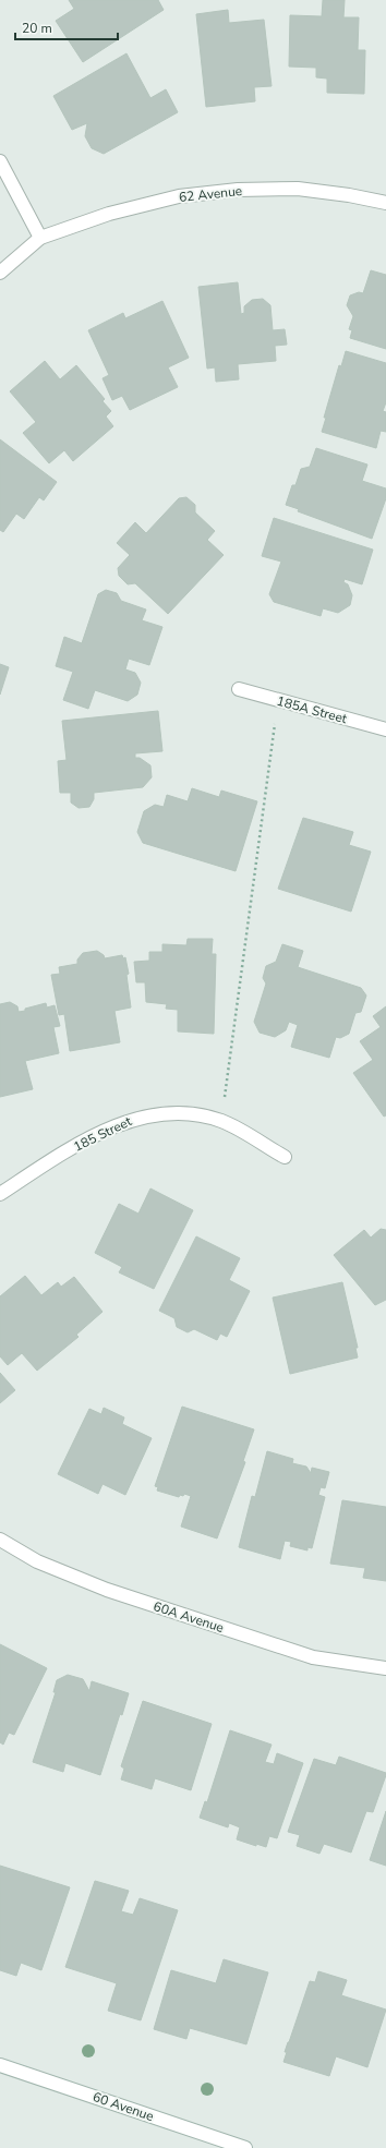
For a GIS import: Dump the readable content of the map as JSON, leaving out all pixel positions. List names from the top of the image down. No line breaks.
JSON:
{"streets":{"street":["62 Avenue","185A Street","185 Street","60A Avenue","60 Avenue"]},"scale_bar":"20 m"}
